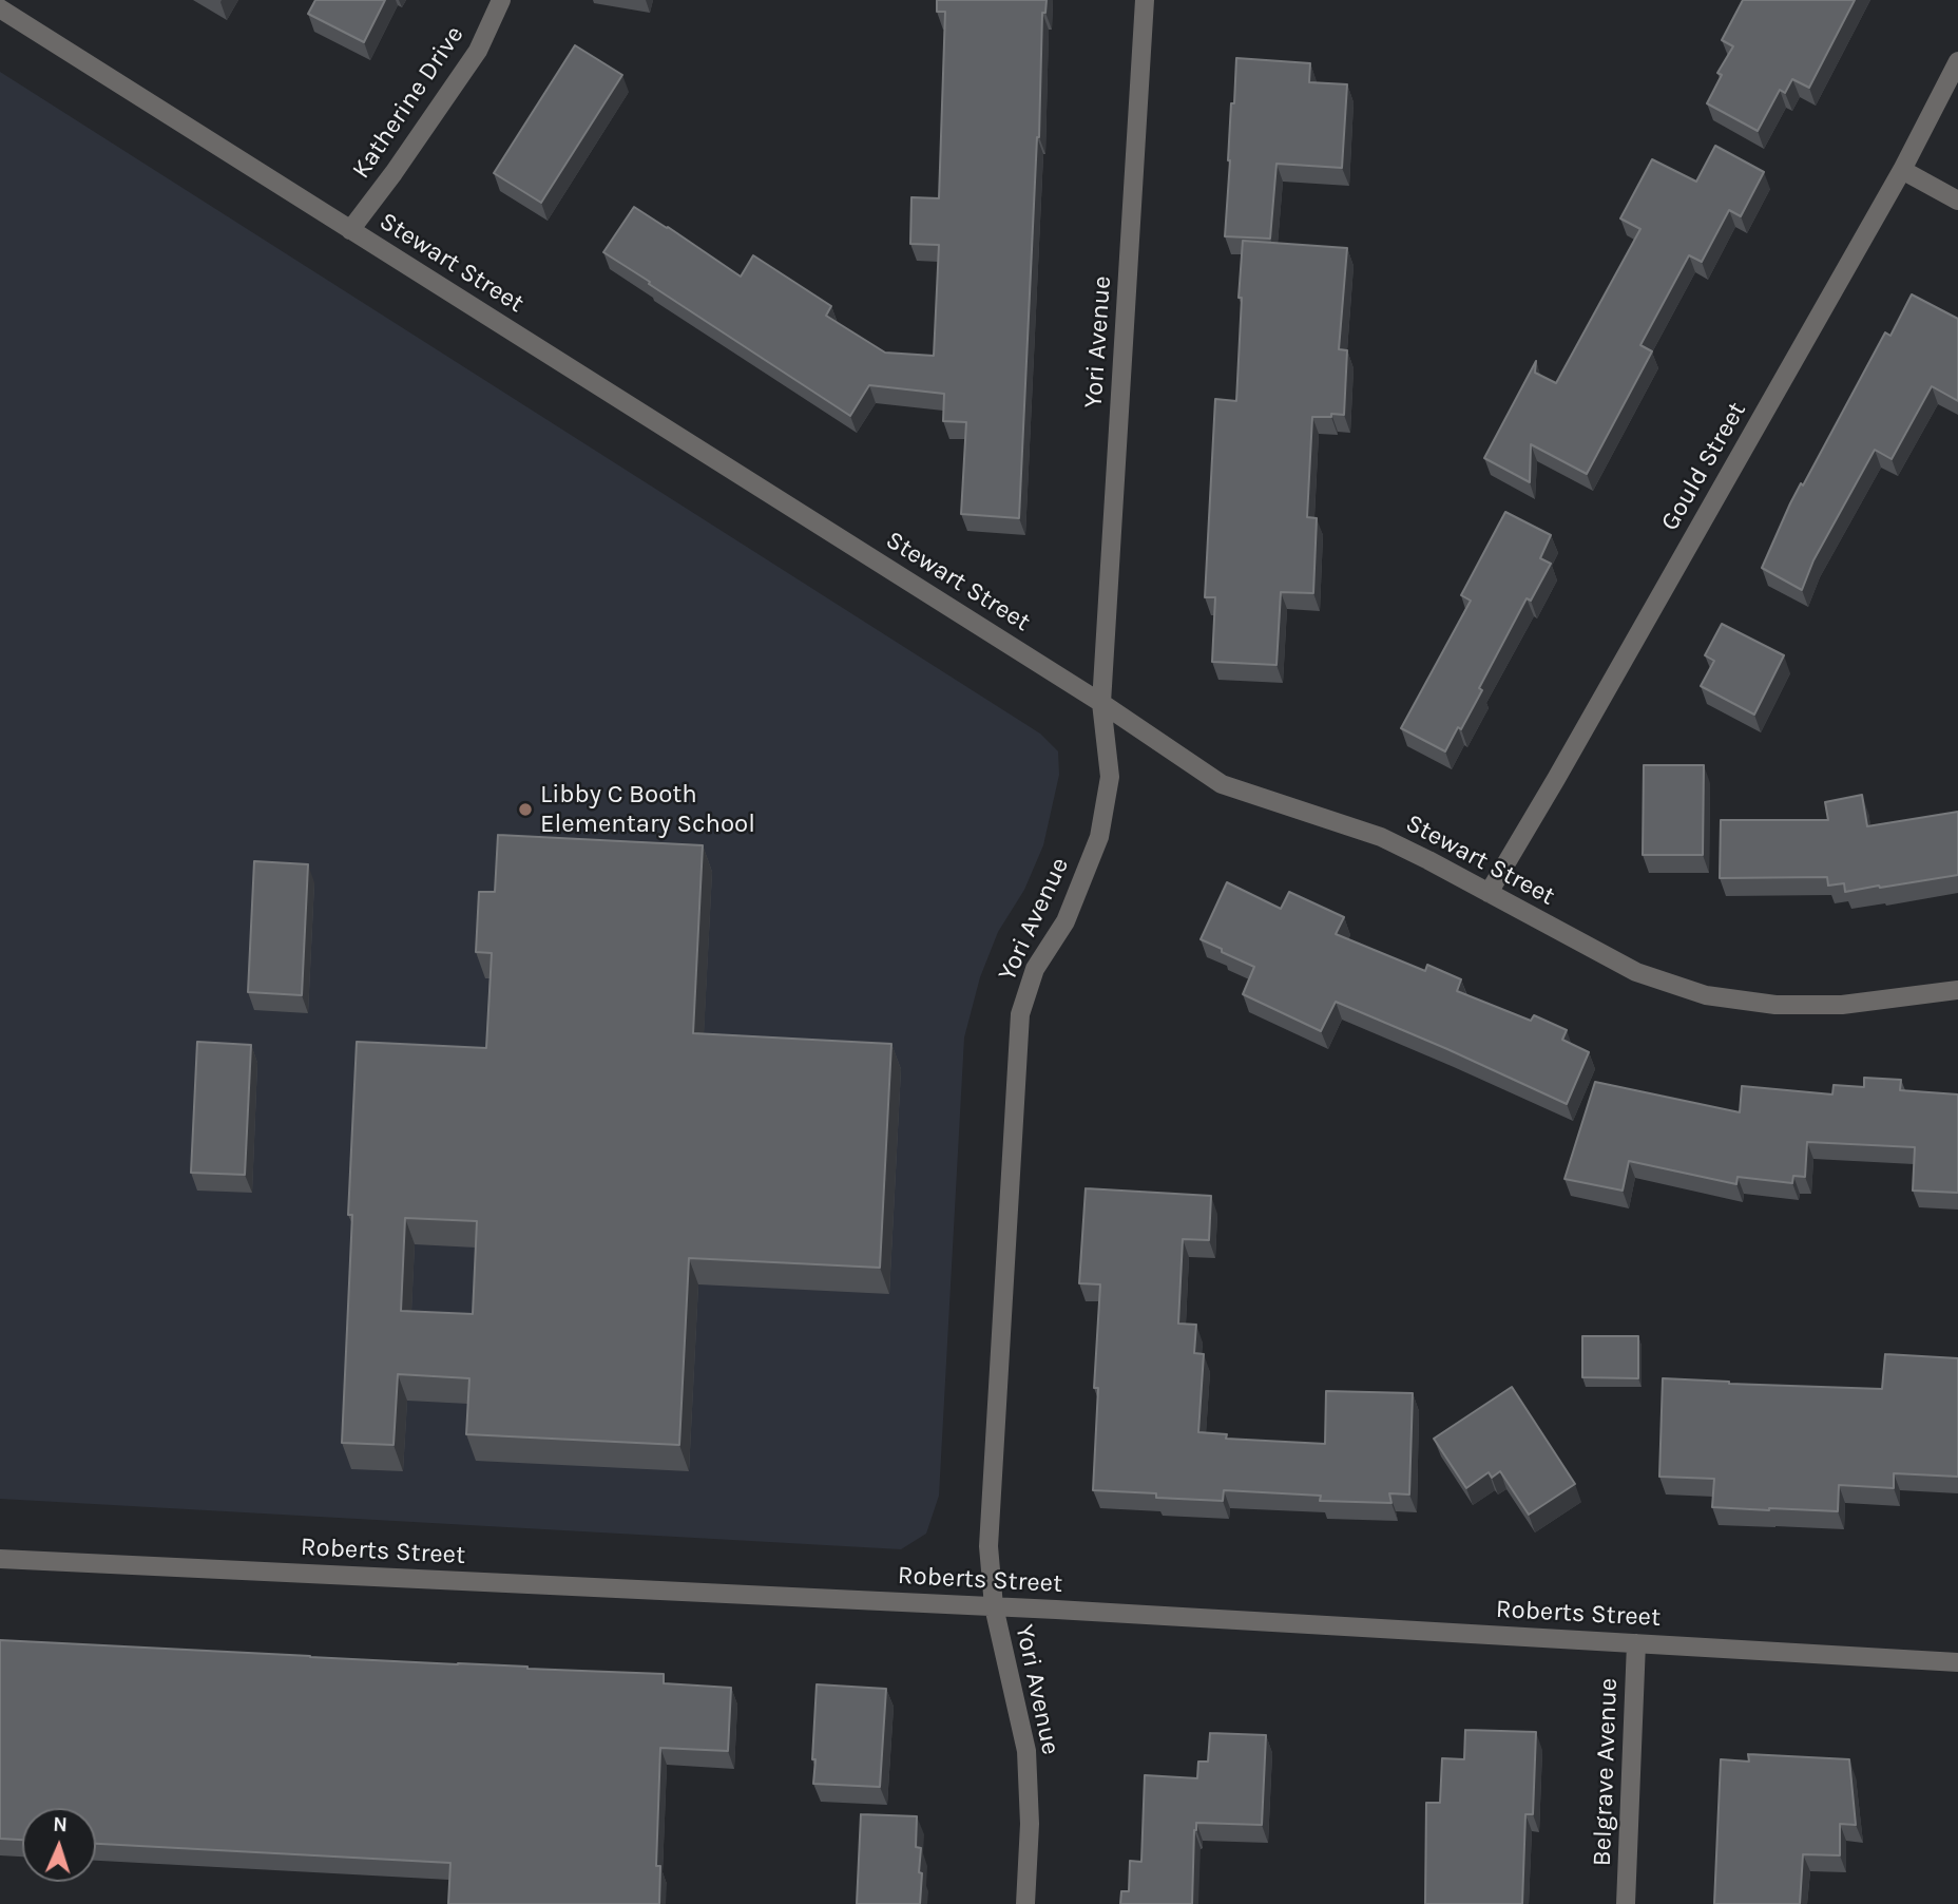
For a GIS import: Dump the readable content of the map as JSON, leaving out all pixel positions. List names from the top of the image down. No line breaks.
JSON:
{"streets":{"street":["Katherine Drive","Stewart Street","Yori Avenue","Gould Street","Roberts Street","Belgrave Avenue"]},"crossings":[["Katherine Drive","Stewart Street"],["Stewart Street","Yori Avenue"],["Stewart Street","Gould Street"],["Yori Avenue","Roberts Street"],["Roberts Street","Belgrave Avenue"]],"places":["Libby C Booth Elementary School"],"north":"top"}
